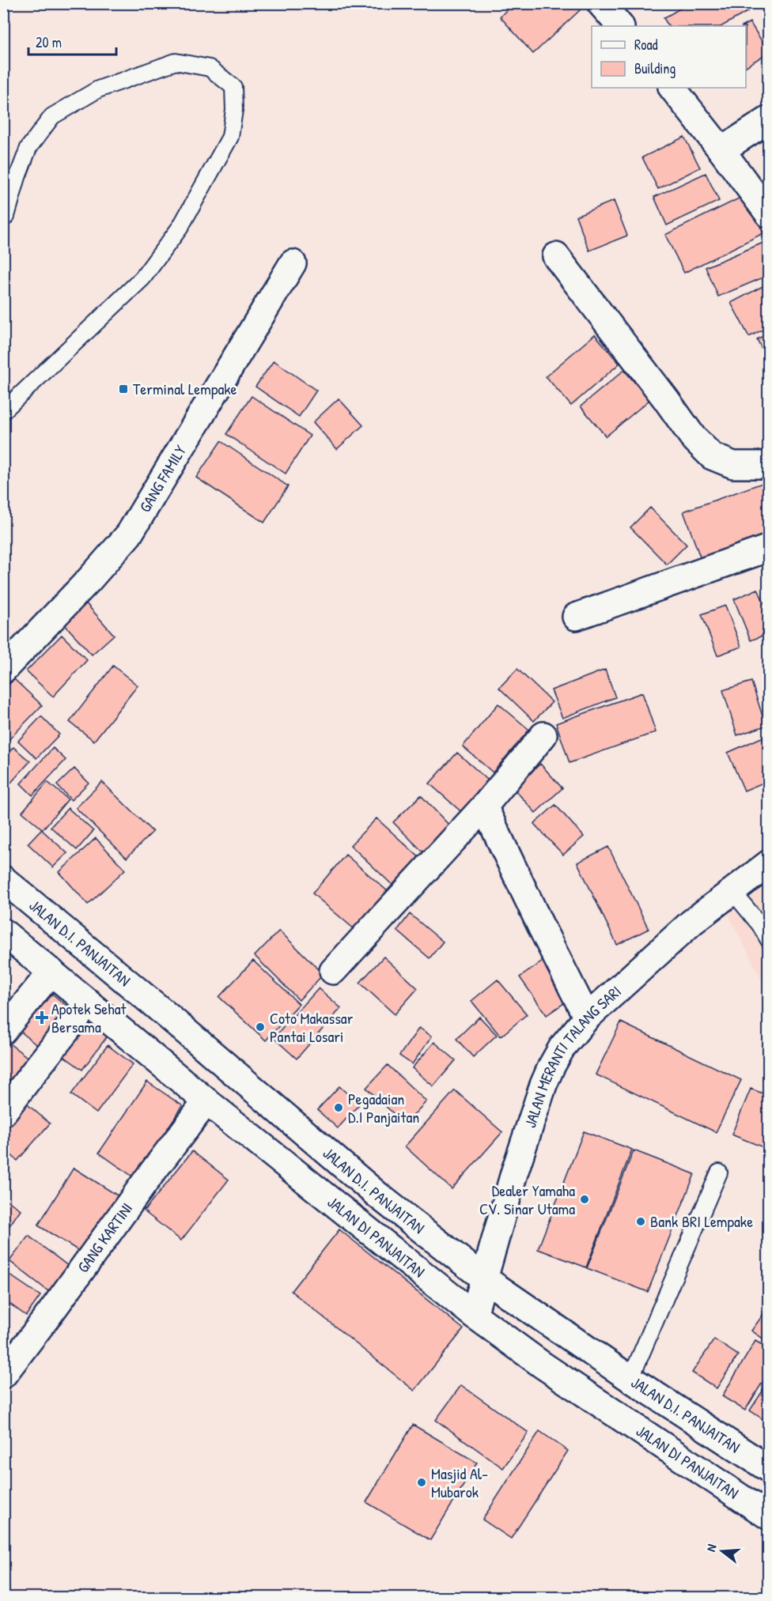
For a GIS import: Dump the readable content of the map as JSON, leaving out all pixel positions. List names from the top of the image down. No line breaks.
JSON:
{"streets":{"main road":["GANG FAMILY","JALAN D.I. PANJAITAN","JALAN MERANTI TALANG SARI","JALAN DI PANJAITAN","GANG KARTINI"]},"crossings":[["JALAN D.I. PANJAITAN","JALAN MERANTI TALANG SARI"],["JALAN MERANTI TALANG SARI","JALAN DI PANJAITAN"],["JALAN DI PANJAITAN","GANG KARTINI"]],"places":{"transit":["Terminal Lempake"],"health":["Apotek Sehat Bersama"],"other":["Coto Makassar Pantai Losari","Pegadaian D.I Panjaitan","Dealer Yamaha CV. Sinar Utama","Bank BRI Lempake","Masjid Al- Mubarok"]},"legend":["Road","Building"],"scale_bar":"20 m","north":"left"}
